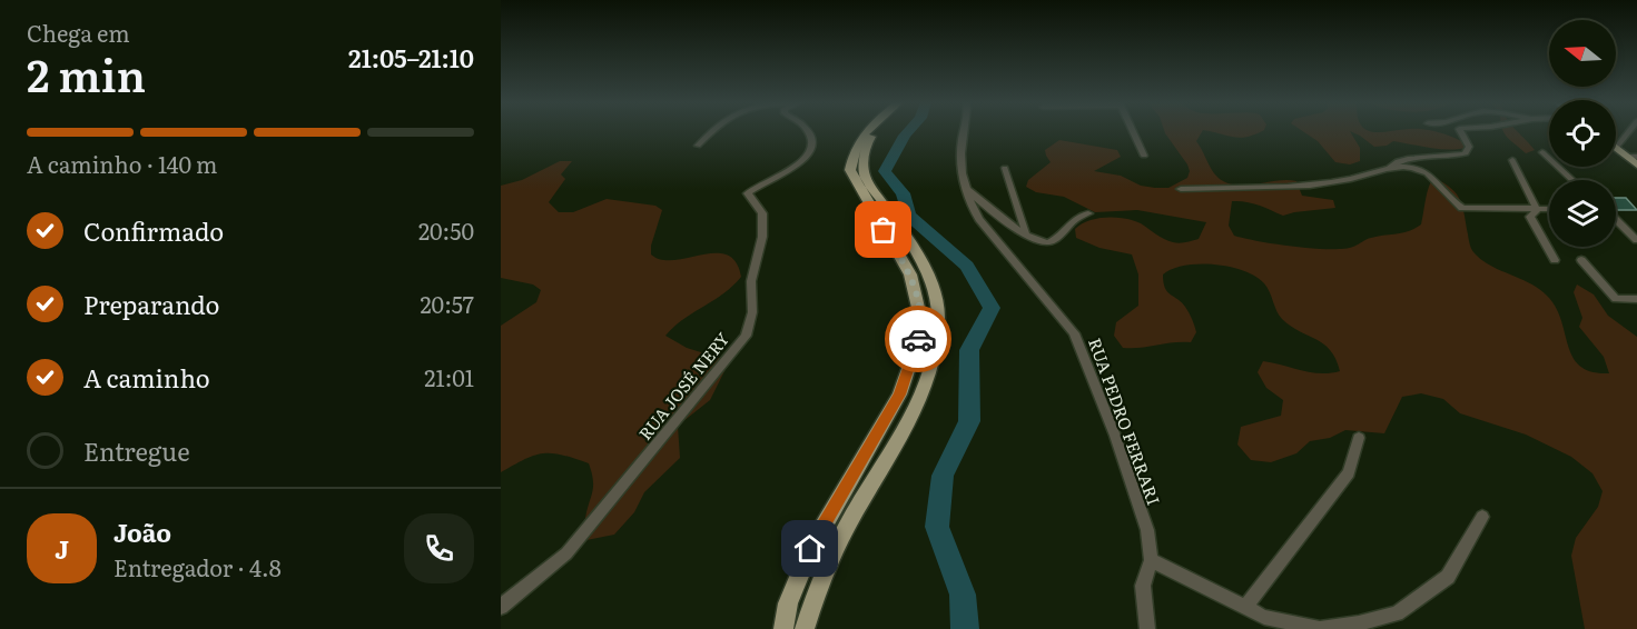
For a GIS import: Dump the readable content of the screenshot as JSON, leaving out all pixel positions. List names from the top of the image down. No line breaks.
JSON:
{"streets":{"street":["RUA JOSÉ NERY","RUA PEDRO FERRARI"]},"north":"left","page":{"heading":["2 min","Chega em","21:05–21:10"],"panel":["João","Entregador · 4.8"],"bar":"A caminho · 140 m","list":[["Confirmado","20:50"],["Preparando","20:57"],["A caminho","21:01"],"Entregue"],"round":"J"}}
